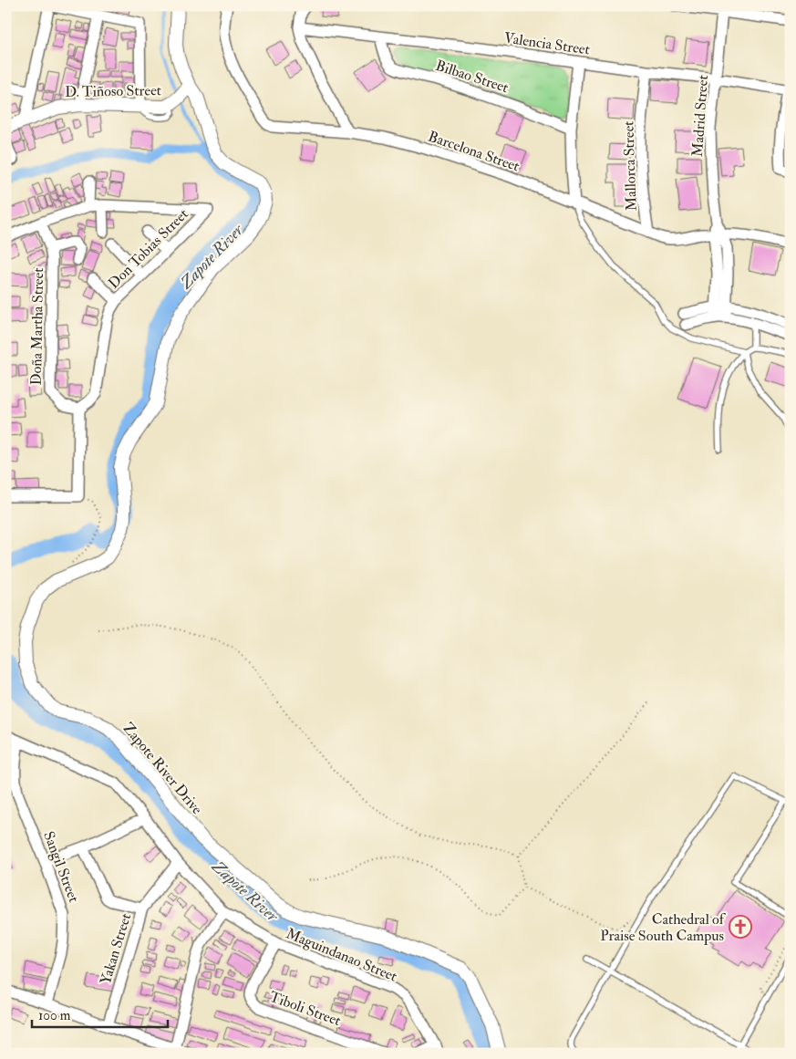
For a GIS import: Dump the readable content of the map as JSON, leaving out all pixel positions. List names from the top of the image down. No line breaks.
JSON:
{"streets":{"street":["Valencia Street","Bilbao Street","D. Tiñoso Street","Madrid Street","Barcelona Street","Mallorca Street","Don Tobias Street","Doña Martha Street","Zapote River Drive","Sangil Street","Yakan Street","Maguindanao Street","Tiboli Street"]},"crossings":[["Valencia Street","Bilbao Street"],["Valencia Street","Madrid Street"],["Valencia Street","Mallorca Street"],["D. Tiñoso Street","Zapote River Drive"],["Madrid Street","Barcelona Street"],["Barcelona Street","Mallorca Street"],["Don Tobias Street","Doña Martha Street"],["Sangil Street","Maguindanao Street"],["Yakan Street","Maguindanao Street"],["Maguindanao Street","Tiboli Street"]],"water":["Zapote River"],"places":{"church":["Cathedral of Praise South Campus"]},"scale_bar":"100 m"}
